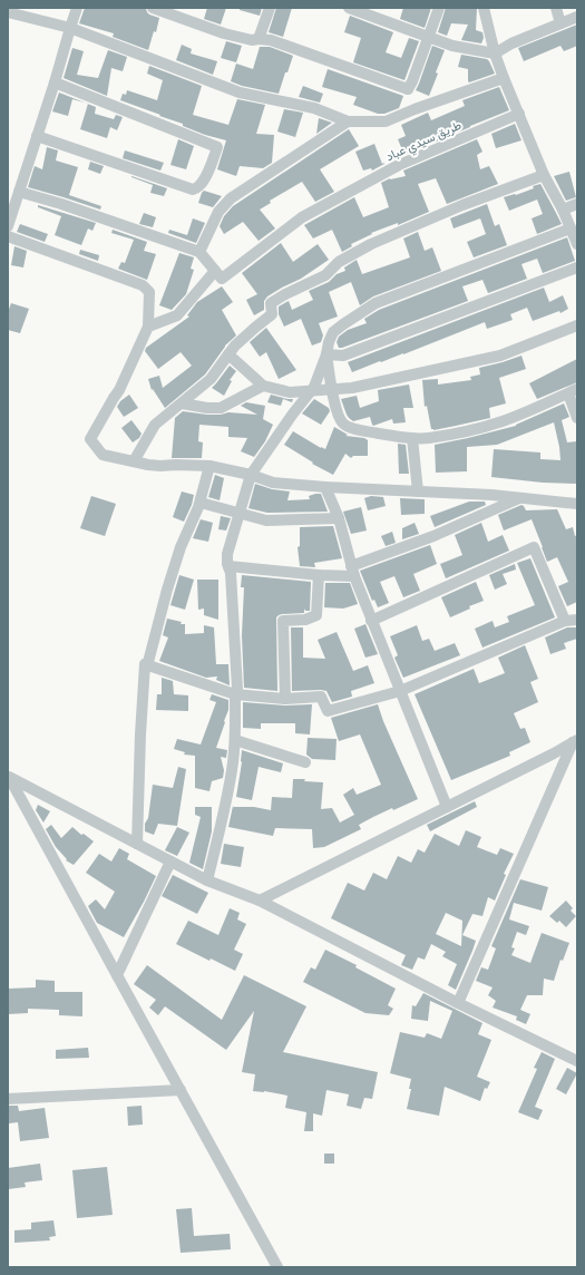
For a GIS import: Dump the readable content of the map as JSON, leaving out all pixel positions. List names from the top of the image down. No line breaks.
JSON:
{"streets":{"street":["طريق سيدي عباد"]}}
